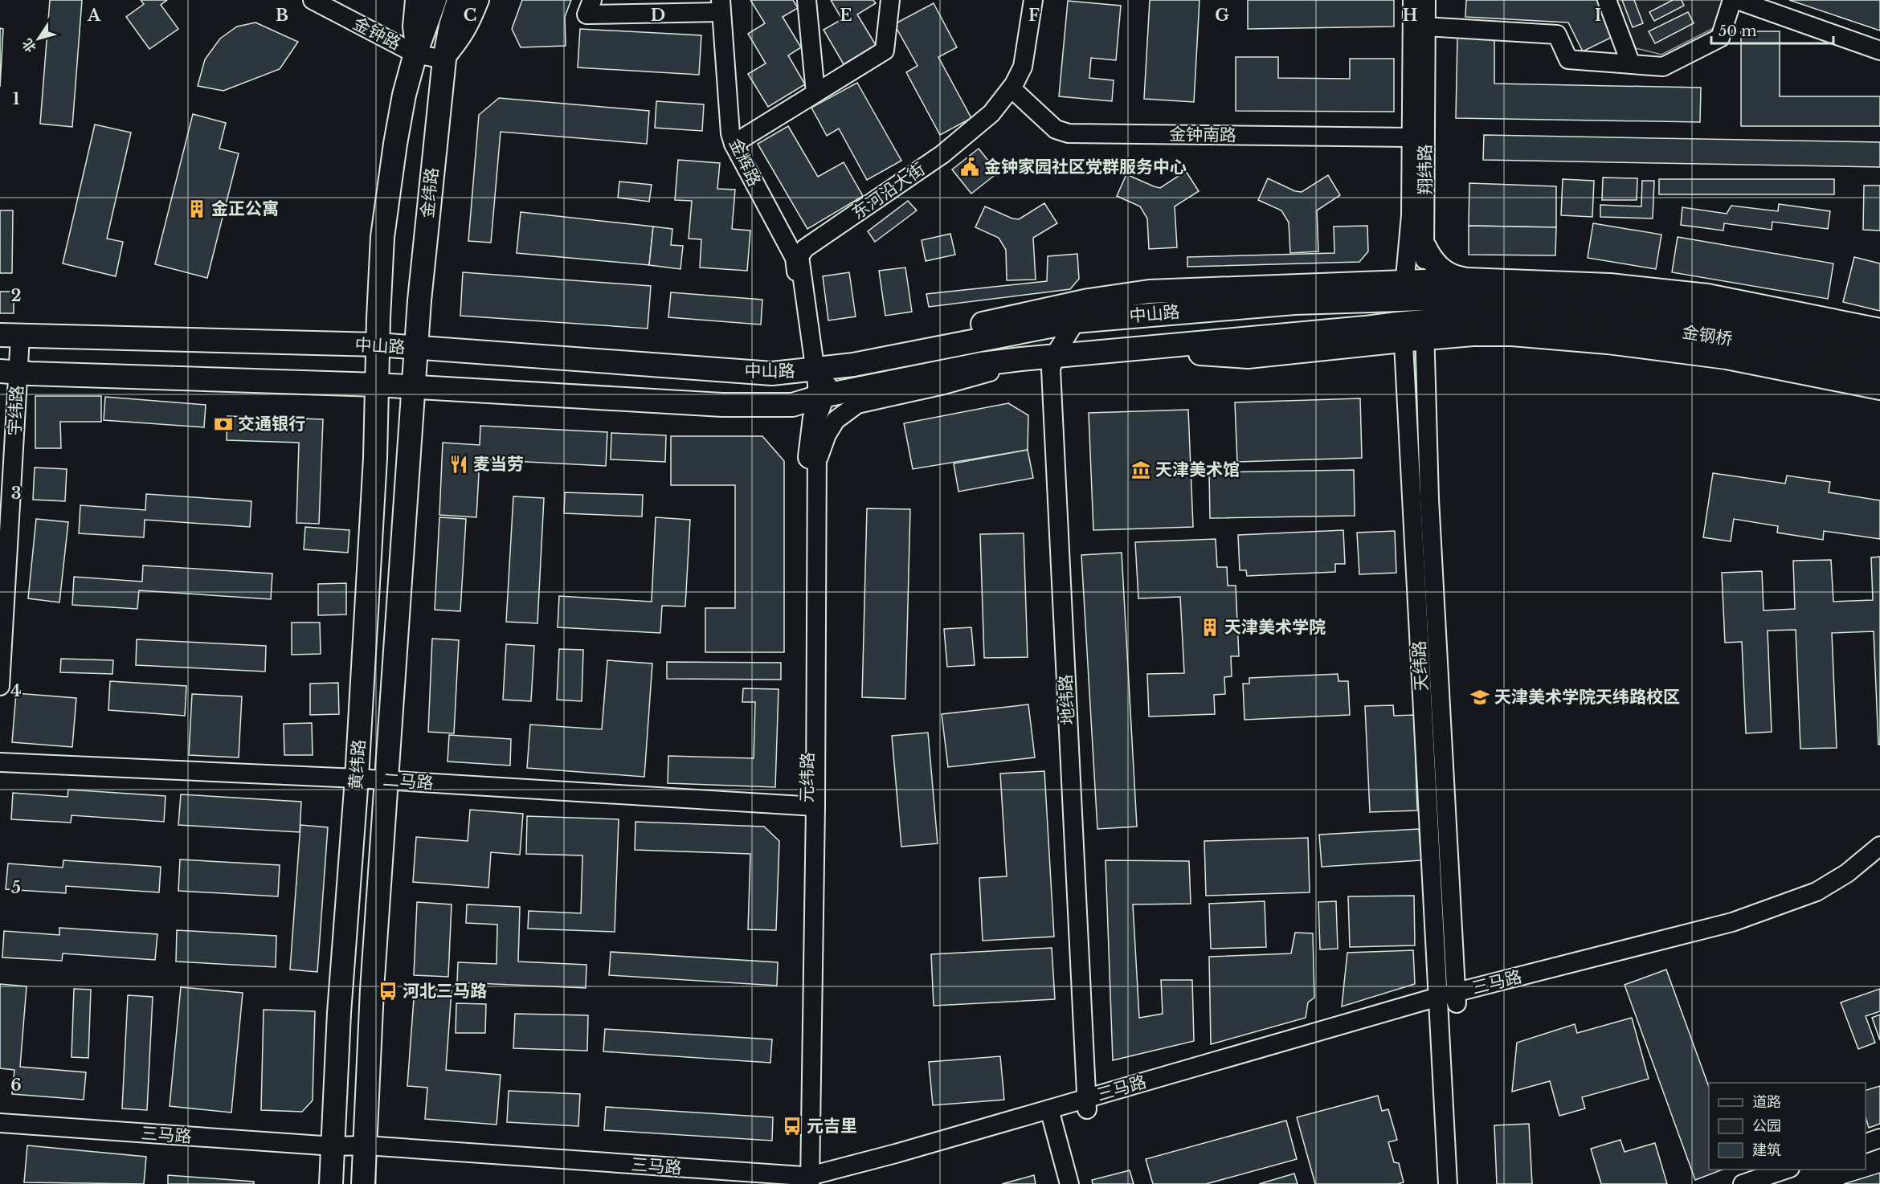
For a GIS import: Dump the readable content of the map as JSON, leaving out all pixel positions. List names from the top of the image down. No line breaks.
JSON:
{"streets":{"main road":["金纬路","中山路","金钢桥","黄纬路"],"street":["金钟路","金钟南路","金辉路","翔纬路","东河沿大街","宇纬路","天纬路","地纬路","元纬路","二马路","三马路"]},"crossings":[["金钟路","金纬路"],["金钟南路","翔纬路"],["金钟南路","东河沿大街"],["金辉路","东河沿大街"],["翔纬路","中山路"],["翔纬路","天纬路"],["东河沿大街","中山路"],["金纬路","中山路"],["金纬路","黄纬路"],["中山路","宇纬路"],["中山路","天纬路"],["中山路","地纬路"],["中山路","黄纬路"],["天纬路","三马路"],["地纬路","三马路"],["黄纬路","二马路"],["黄纬路","三马路"],["元纬路","二马路"],["元纬路","三马路"]],"places":{"public building":["金钟家园社区党群服务中心"],"building":["金正公寓","天津美术学院"],"bank":["交通银行"],"restaurant":["麦当劳"],"museum":["天津美术馆"],"school or university":["天津美术学院天纬路校区"],"bus stop":["河北三马路","元吉里"]},"legend":["道路","公园","建筑"],"scale_bar":"50 m","north":"bottom left","grid":{"columns":["A","B","C","D","E","F","G","H","I"],"rows":["1","2","3","4","5","6"]}}
